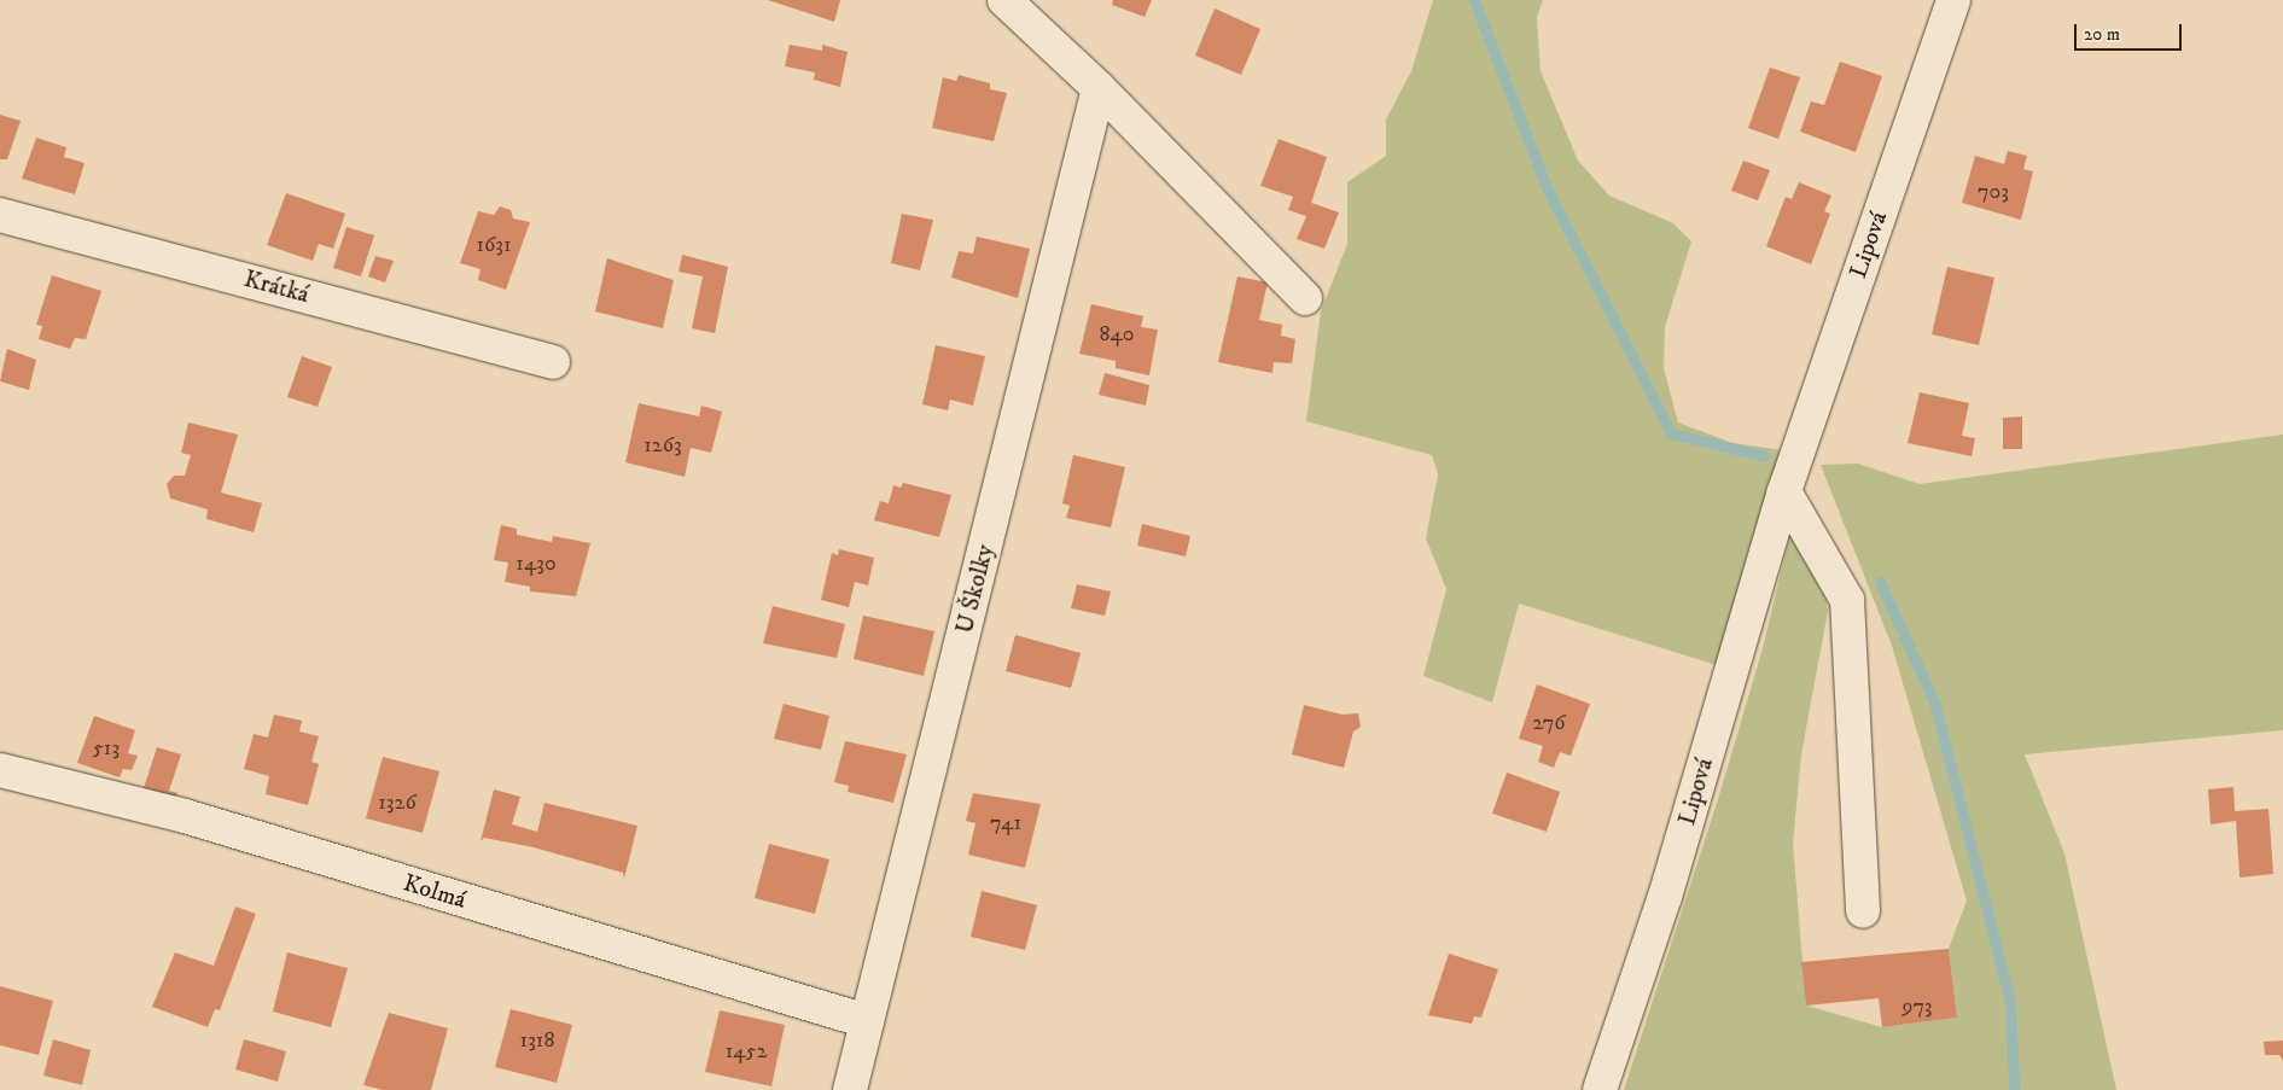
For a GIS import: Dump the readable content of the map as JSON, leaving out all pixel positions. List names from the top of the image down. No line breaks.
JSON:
{"streets":{"street":["Lipová","Krátká","U Školky","Kolmá"]},"crossings":[["U Školky","Kolmá"]],"house_numbers":["703","1631","840","1263","1430","276","513","1326","741","973","1318","1452"],"scale_bar":"20 m"}
